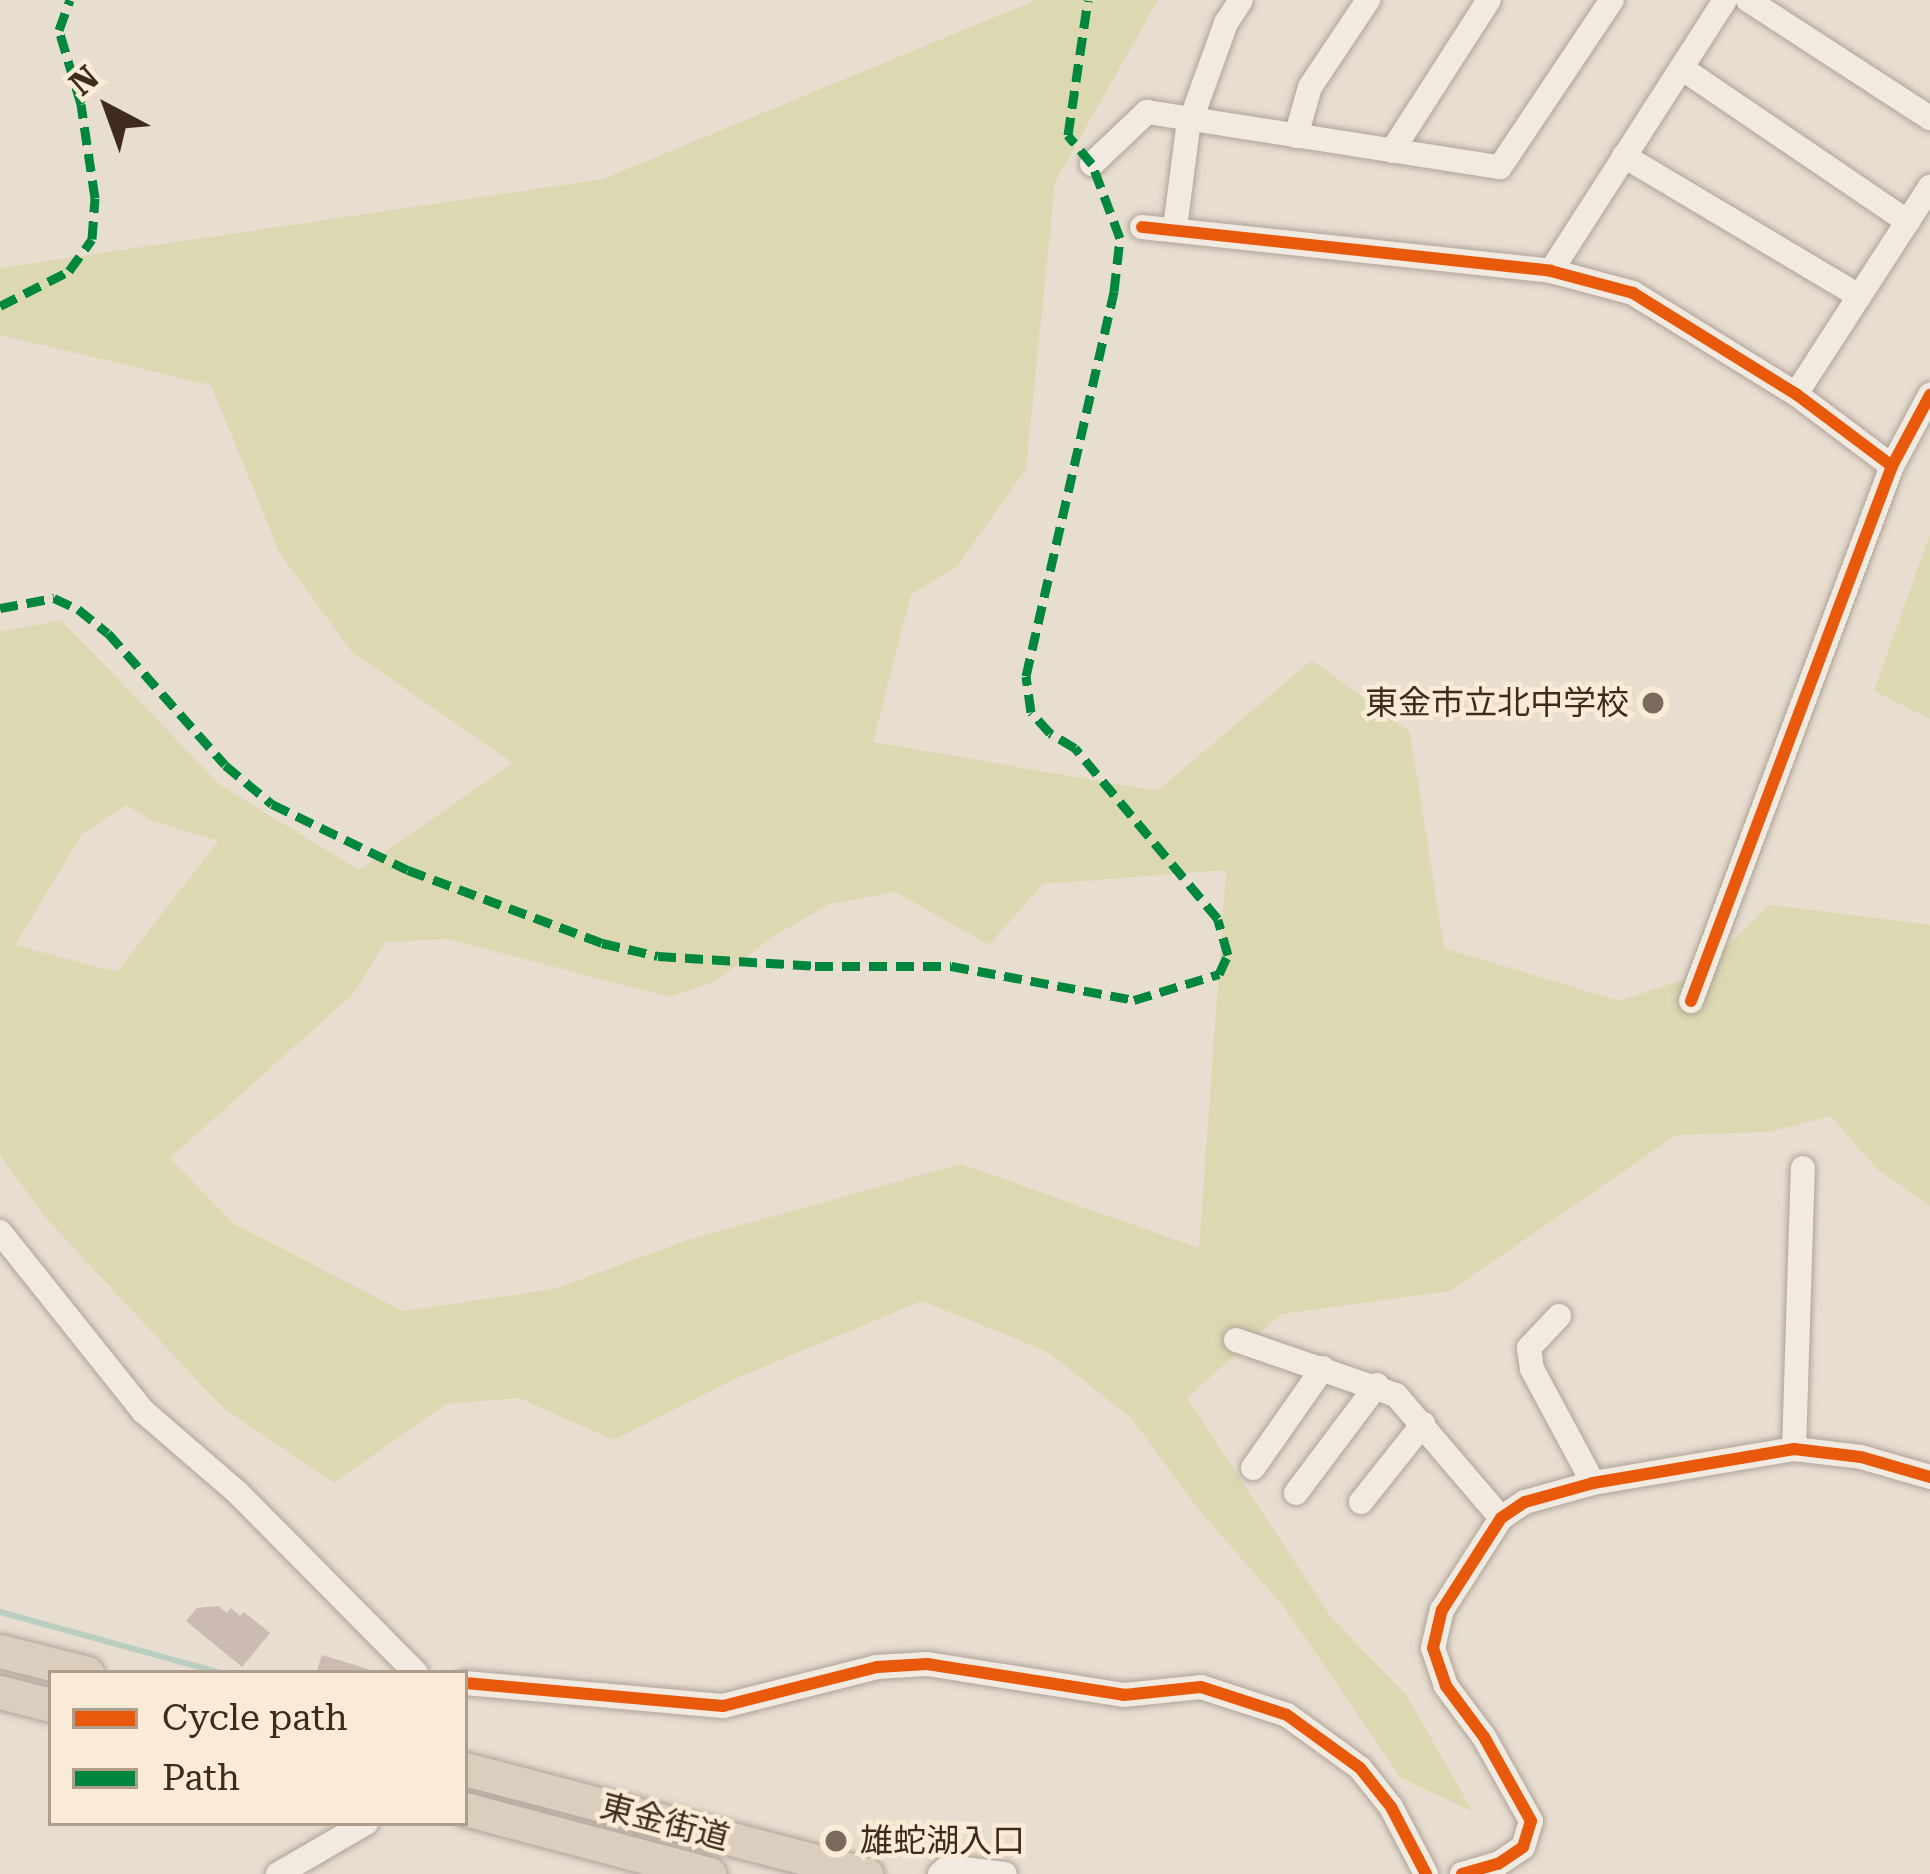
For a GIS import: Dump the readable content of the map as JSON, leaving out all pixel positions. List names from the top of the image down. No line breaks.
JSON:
{"streets":{"highway":["東金街道"]},"places":["東金市立北中学校","雄蛇湖入口"],"legend":["Cycle path","Path"],"north":"top left"}
